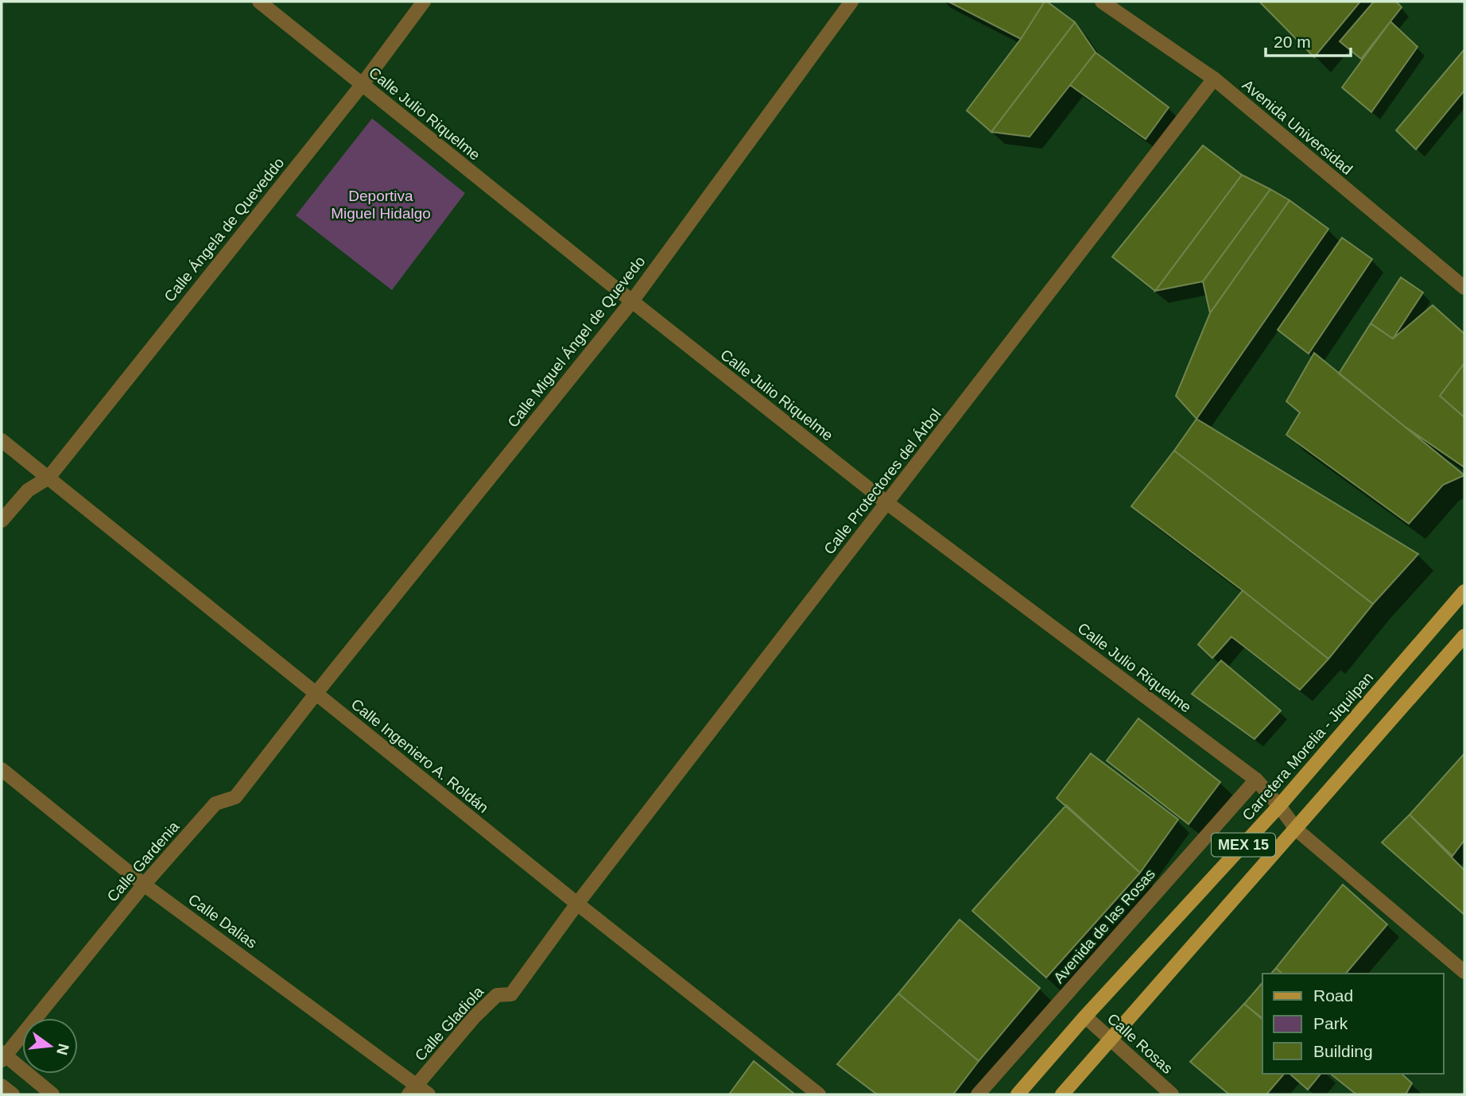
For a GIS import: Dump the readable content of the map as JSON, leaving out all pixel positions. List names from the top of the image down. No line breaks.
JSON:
{"streets":{"main road":["Carretera Morelia - Jiquilpan","MEX 15"],"street":["Calle Julio Riquelme","Avenida Universidad","Calle Ángela de Queveddo","Calle Miguel Ángel de Quevedo","Calle Protectores del Árbol","Calle Ingeniero A. Roldán","Calle Gardenia","Calle Dalias","Avenida de las Rosas","Calle Gladiola","Calle Rosas"]},"crossings":[["Calle Julio Riquelme","Calle Ángela de Queveddo"],["Calle Julio Riquelme","Calle Miguel Ángel de Quevedo"],["Calle Julio Riquelme","Calle Protectores del Árbol"],["Calle Julio Riquelme","Carretera Morelia - Jiquilpan"],["Calle Julio Riquelme","MEX 15"],["Calle Julio Riquelme","Avenida de las Rosas"],["Avenida Universidad","Calle Protectores del Árbol"],["Calle Ángela de Queveddo","Calle Ingeniero A. Roldán"],["Calle Miguel Ángel de Quevedo","Calle Ingeniero A. Roldán"],["Calle Miguel Ángel de Quevedo","Calle Gardenia"],["Calle Protectores del Árbol","Calle Ingeniero A. Roldán"],["Calle Protectores del Árbol","Calle Gladiola"],["Carretera Morelia - Jiquilpan","Calle Rosas"],["Calle Ingeniero A. Roldán","Calle Gardenia"],["Calle Ingeniero A. Roldán","Calle Gladiola"],["MEX 15","Calle Rosas"],["Calle Gardenia","Calle Dalias"],["Calle Dalias","Calle Gladiola"]],"parks":["Deportiva Miguel Hidalgo"],"legend":["Road","Park","Building"],"scale_bar":"20 m","north":"right"}
